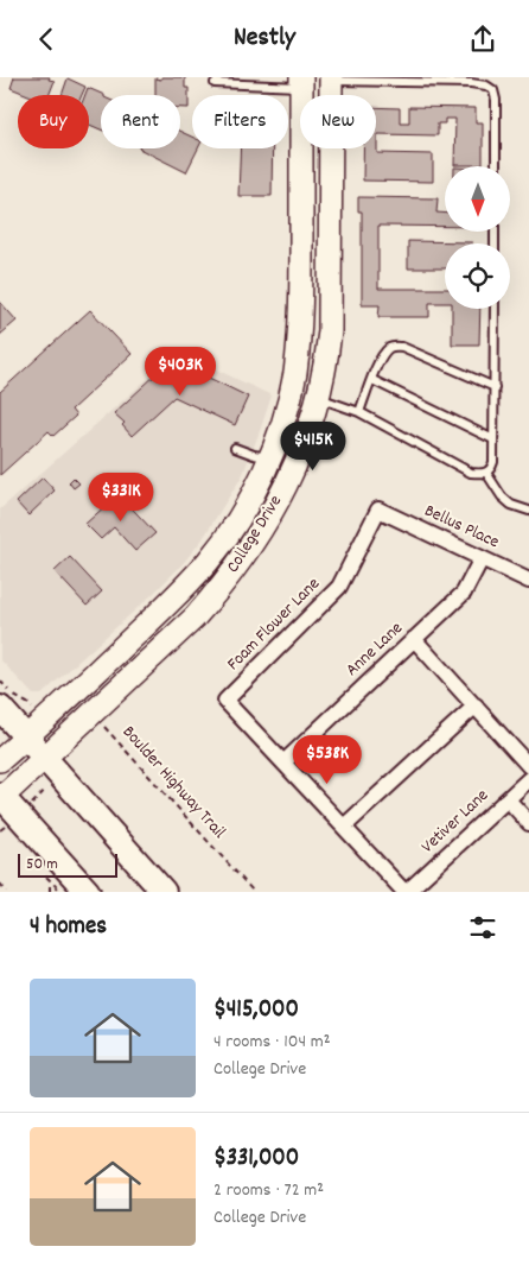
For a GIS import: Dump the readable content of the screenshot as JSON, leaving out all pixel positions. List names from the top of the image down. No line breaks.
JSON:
{"streets":{"main road":["College Drive"],"street":["Bellus Place","Foam Flower Lane","Anne Lane","Vetiver Lane"],"path":["Boulder Highway Trail"]},"crossings":[["Bellus Place","Foam Flower Lane"],["Bellus Place","Anne Lane"],["Foam Flower Lane","Anne Lane"]],"scale_bar":"50 m","north":"bottom","page":{"header":"Nestly","chip":["Buy","Rent","Filters","New"],"price":["$403K","$415K","$331K","$538K"],"scale":"50 m","heading":"4 homes","list":[{"name":"$415,000","note":"4 rooms · 104 m² · College Drive"},{"name":"$331,000","note":"2 rooms · 72 m² · College Drive"}]}}
